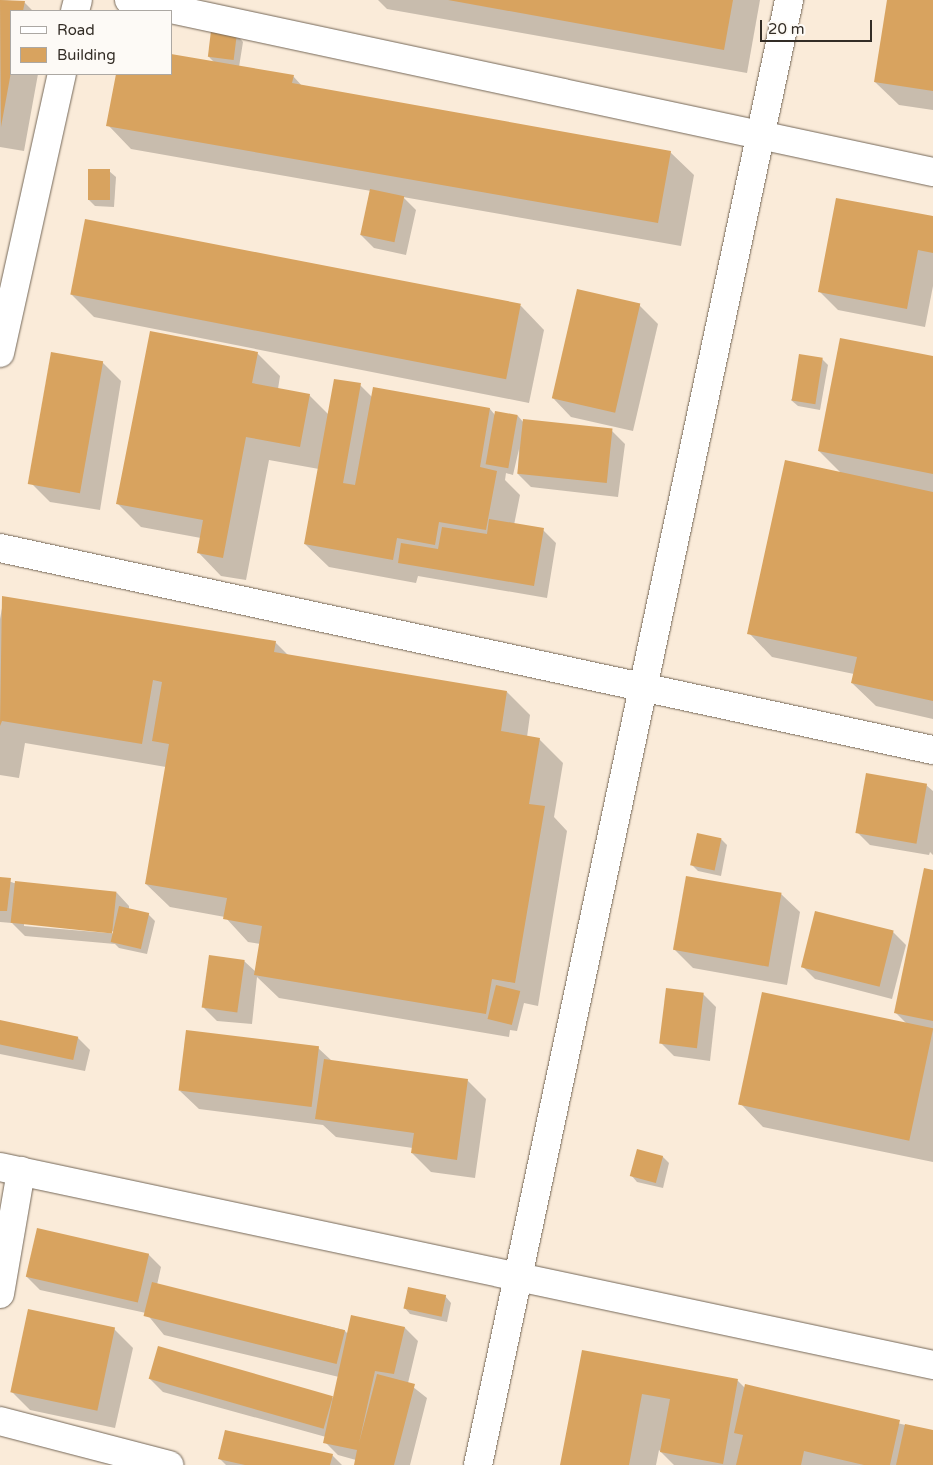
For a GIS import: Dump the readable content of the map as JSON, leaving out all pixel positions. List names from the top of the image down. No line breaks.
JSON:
{"legend":["Road","Building"],"scale_bar":"20 m"}
